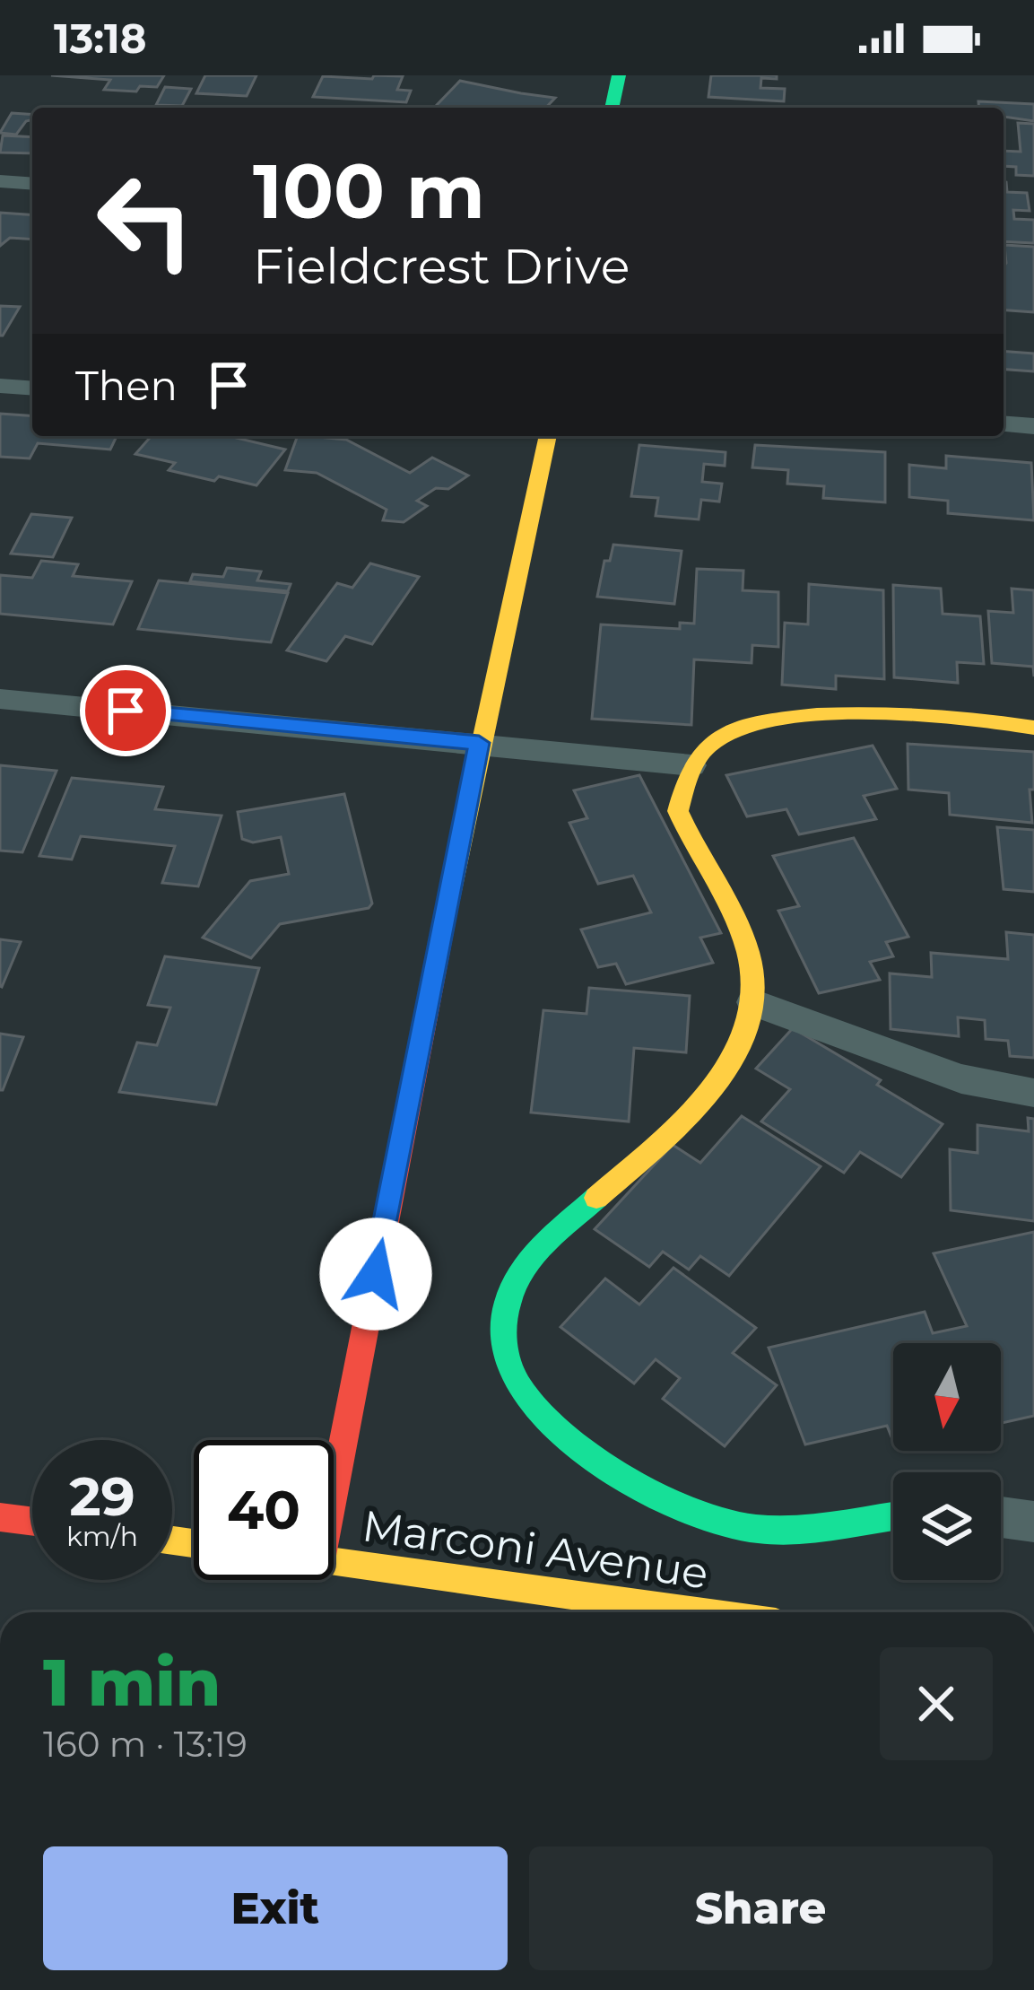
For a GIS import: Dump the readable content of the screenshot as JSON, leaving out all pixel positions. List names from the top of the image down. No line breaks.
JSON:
{"streets":{"street":["Marconi Avenue"]},"north":"bottom","page":{"status":"13:18","turn":["100 m","Fieldcrest Drive"],"then":"Then","speed":"29 km/h","limit":"40","heading":["1 min","160 m · 13:19"],"buttons":["Exit","Share"]}}
